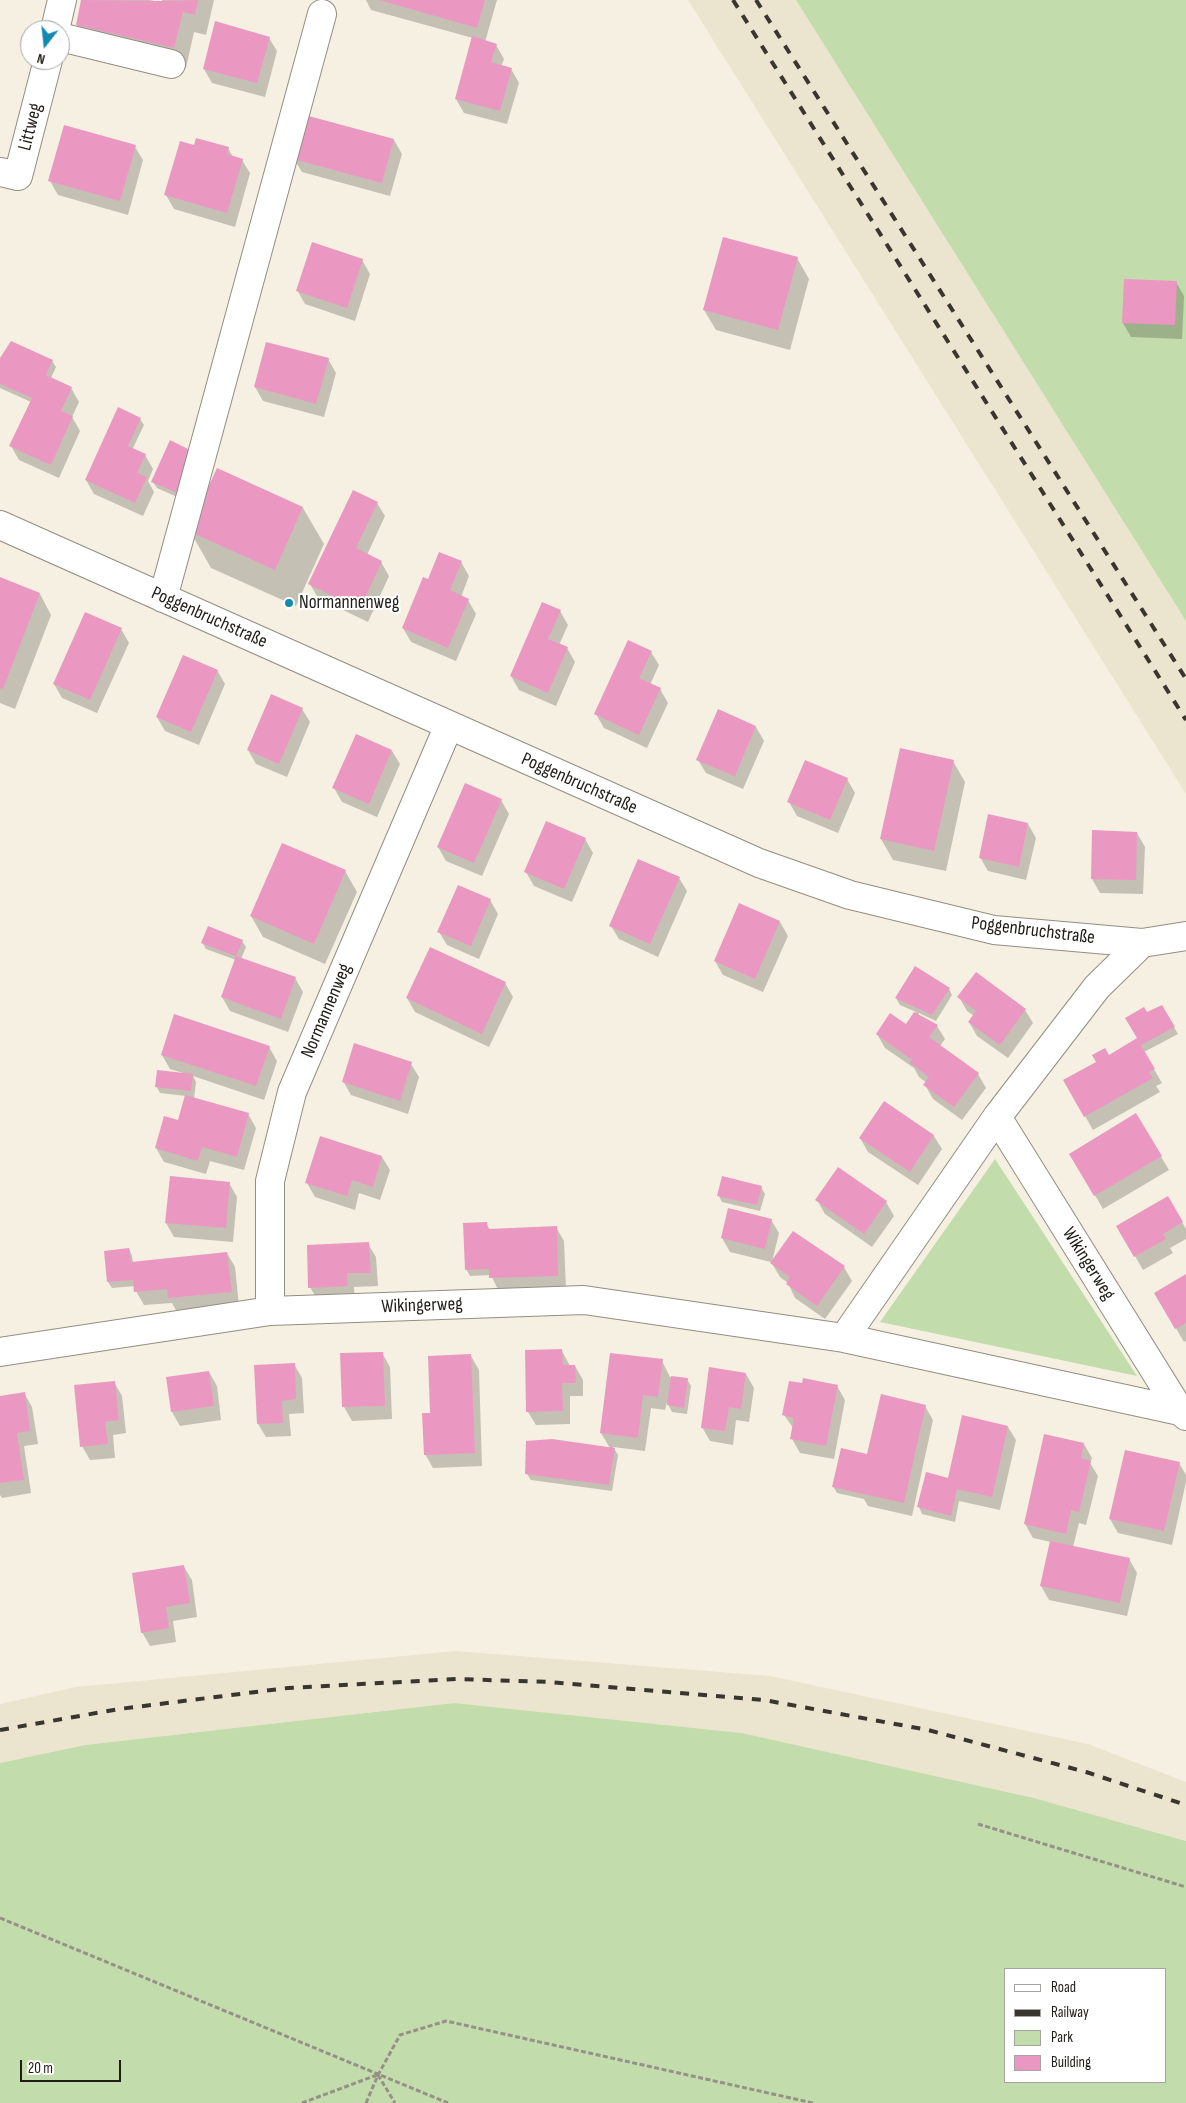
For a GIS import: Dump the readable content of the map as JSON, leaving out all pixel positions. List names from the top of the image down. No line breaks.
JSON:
{"streets":{"street":["Littweg","Poggenbruchstraße","Normannenweg","Wikingerweg"]},"crossings":[["Poggenbruchstraße","Normannenweg"],["Normannenweg","Wikingerweg"]],"places":["Normannenweg"],"legend":["Road","Railway","Park","Building"],"scale_bar":"20 m","north":"bottom"}
